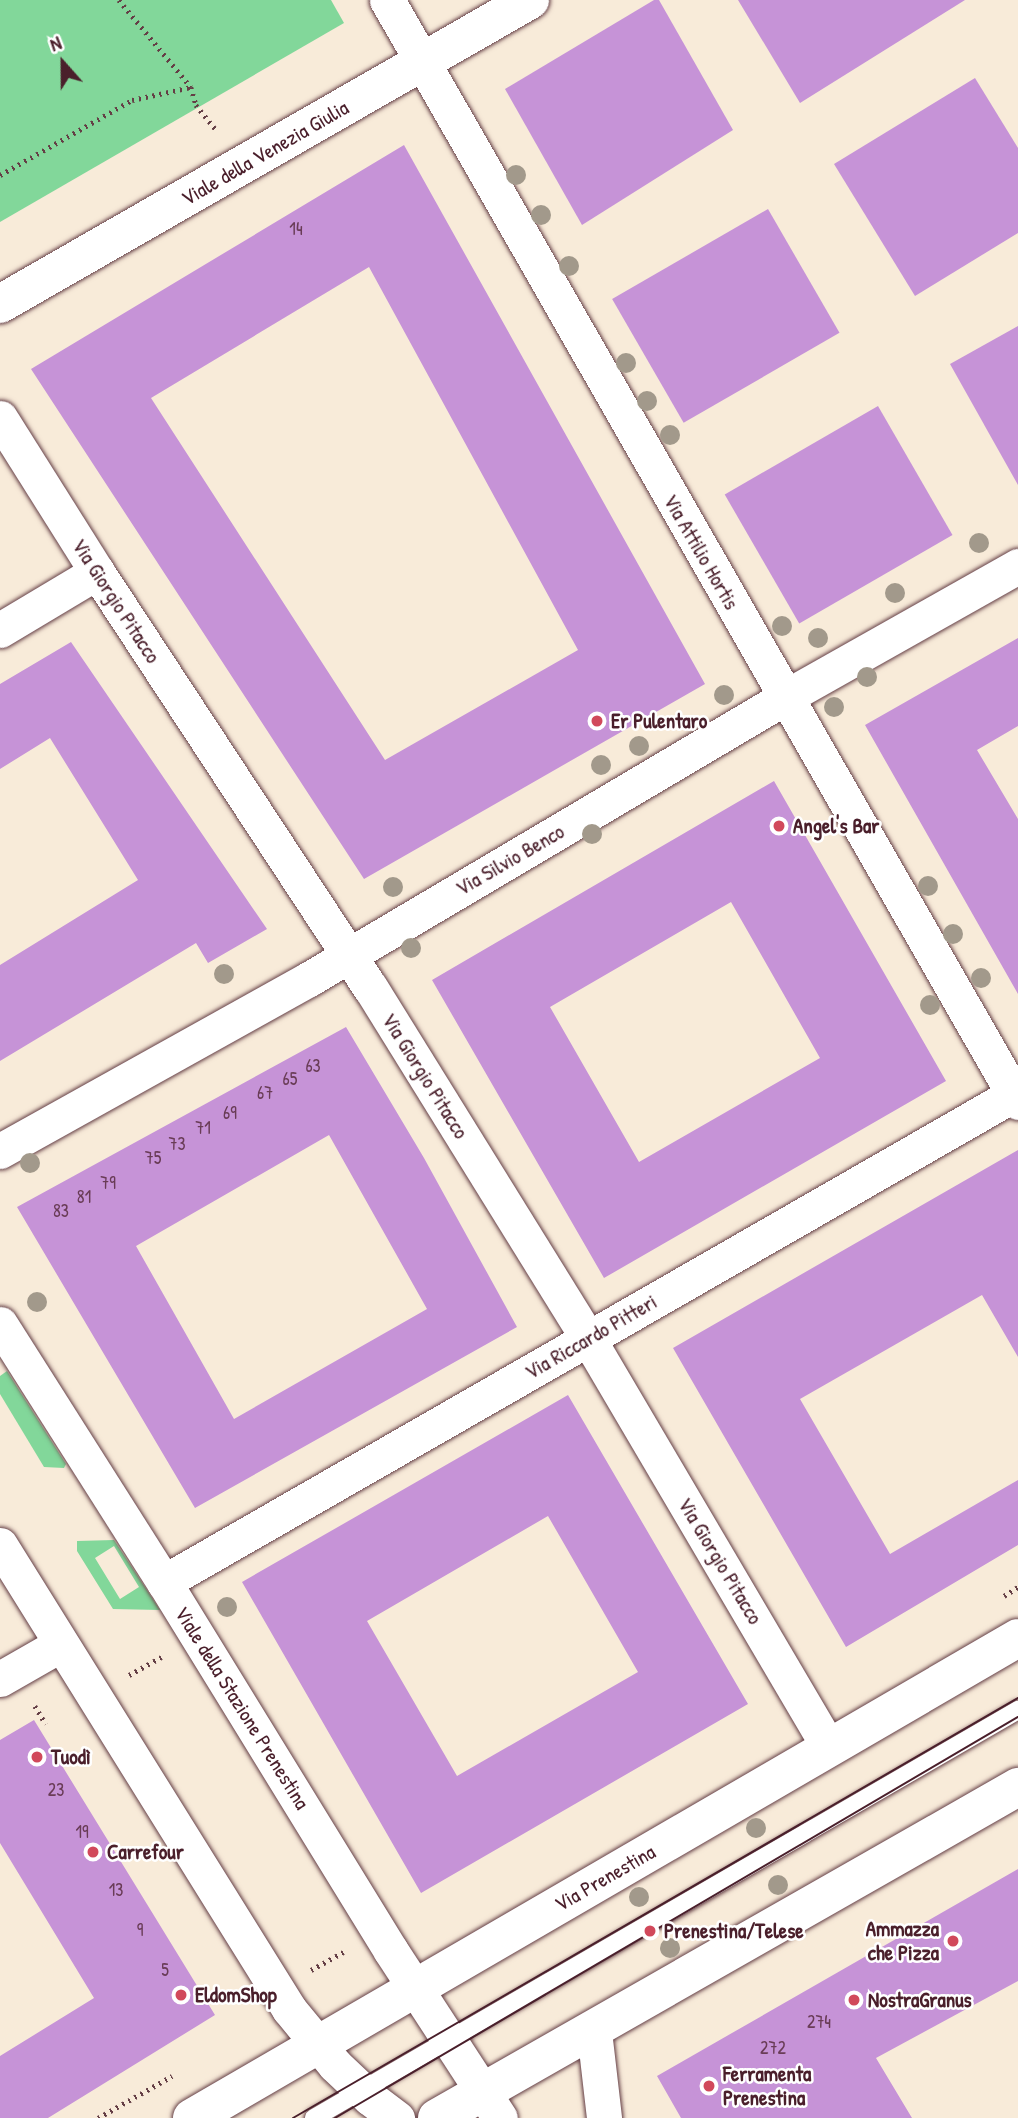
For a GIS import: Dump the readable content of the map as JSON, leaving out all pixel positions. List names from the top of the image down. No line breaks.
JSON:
{"streets":{"main road":["Viale della Venezia Giulia","Via Prenestina"],"street":["Via Attilio Hortis","Via Giorgio Pitacco","Via Silvio Benco","Via Riccardo Pitteri","Viale della Stazione Prenestina"]},"crossings":[["Viale della Venezia Giulia","Via Attilio Hortis"],["Via Attilio Hortis","Via Silvio Benco"],["Via Attilio Hortis","Via Riccardo Pitteri"],["Via Giorgio Pitacco","Via Silvio Benco"],["Via Giorgio Pitacco","Via Riccardo Pitteri"],["Via Giorgio Pitacco","Via Prenestina"],["Via Riccardo Pitteri","Viale della Stazione Prenestina"],["Viale della Stazione Prenestina","Via Prenestina"]],"places":["Er Pulentaro","Angel's Bar","Tuodì","Carrefour","Prenestina/Telese","Ammazza che Pizza","EldomShop","NostraGranus","Ferramenta Prenestina"],"house_numbers":["14","63","65","67","69","71","73","75","79","81","83","23","19","13","9","5","274","272"],"north":"top"}
